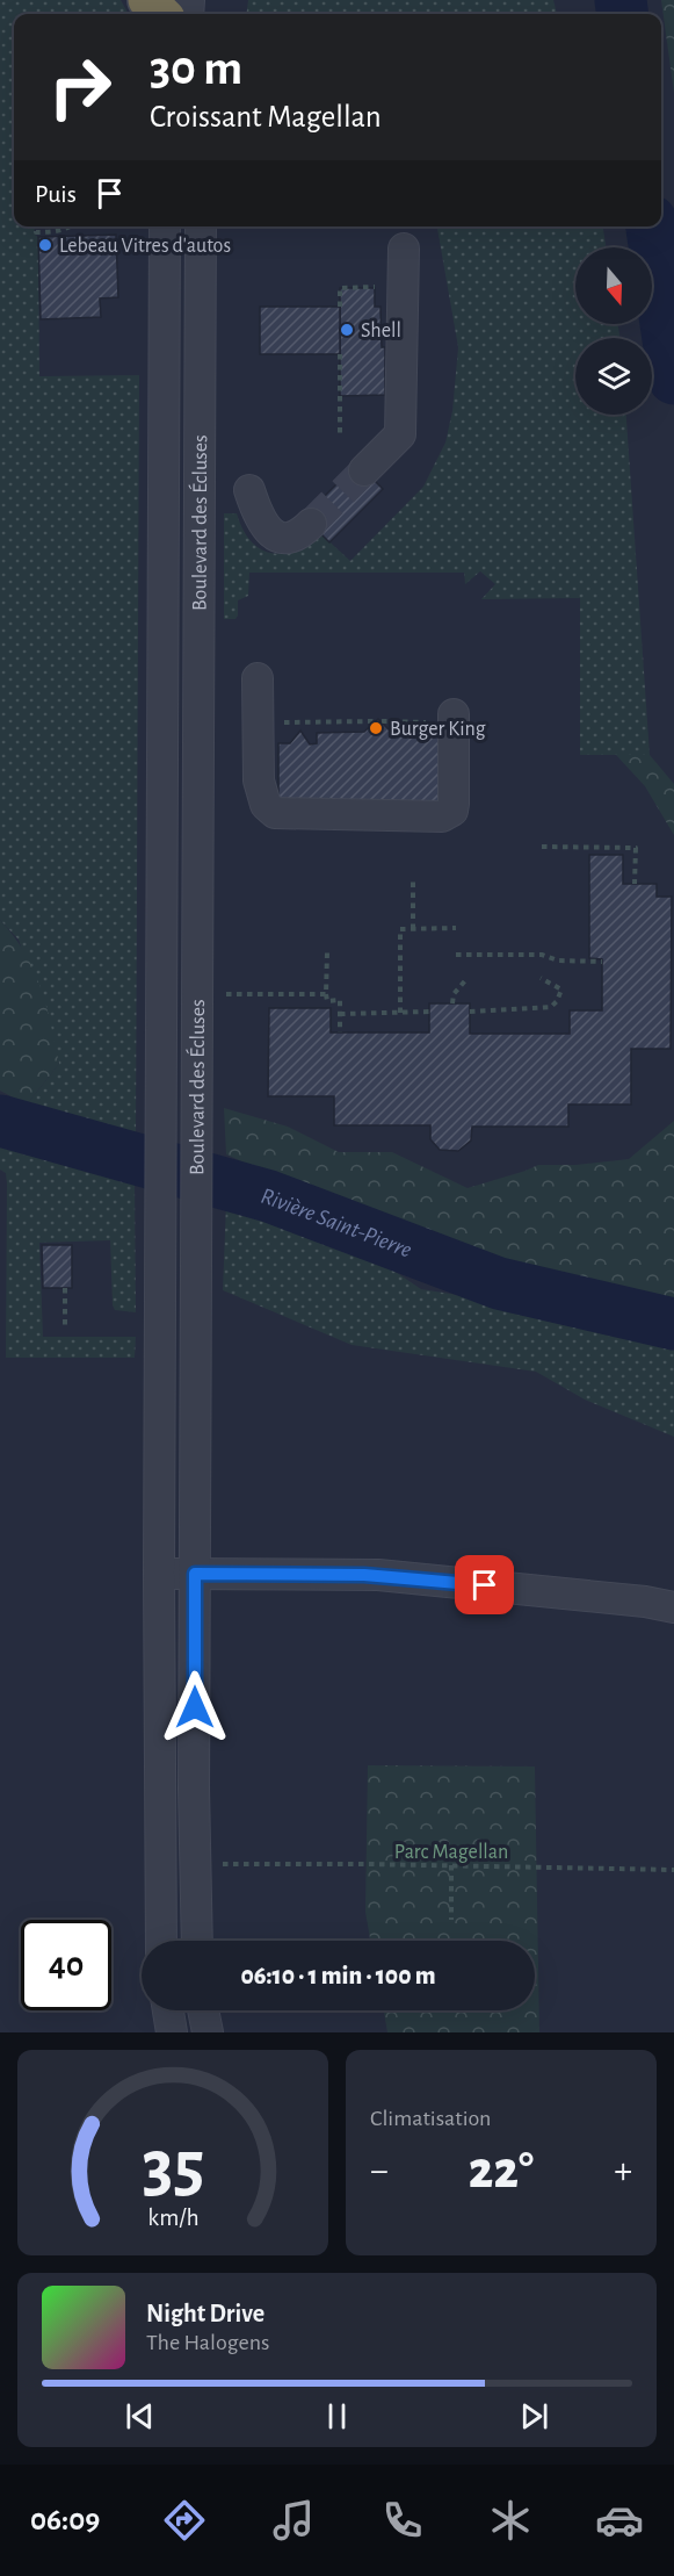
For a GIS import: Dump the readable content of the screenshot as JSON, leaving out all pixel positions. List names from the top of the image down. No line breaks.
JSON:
{"streets":{"street":["Boulevard des Écluses"]},"water":["Rivière Saint-Pierre"],"parks":["Parc Magellan"],"places":["Lebeau Vitres d'autos","Shell","Burger King"],"north":"bottom","page":{"turn":["30 m","Croissant Magellan"],"then":"Puis","limit":"40","trip":"06:10 · 1 min · 100 m","tile":"Climatisation","heat":["−","22°","+"],"song":["Night Drive","The Halogens"],"tabs":"06:09","gauge":["35","km/h"]}}
